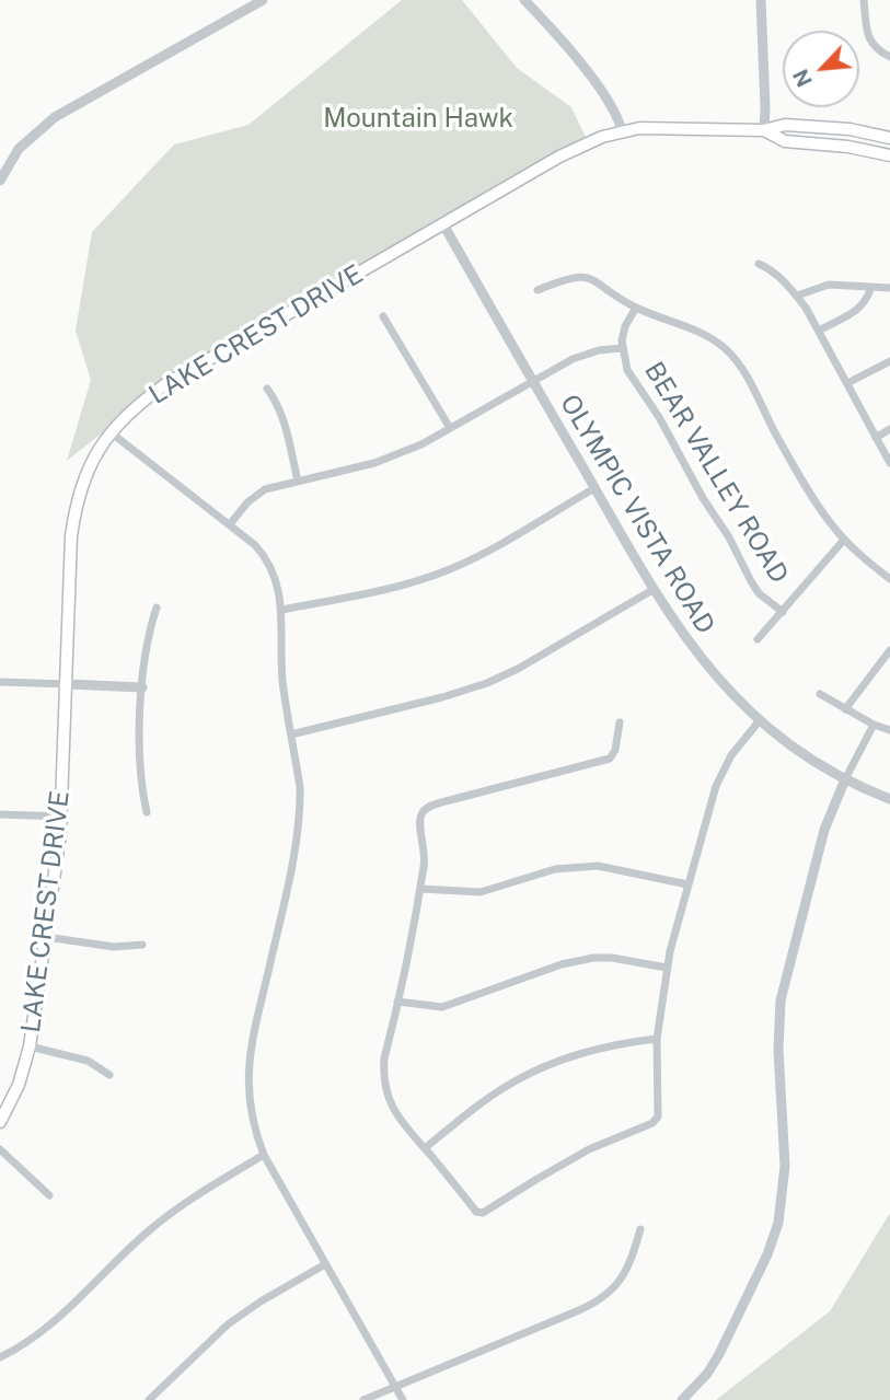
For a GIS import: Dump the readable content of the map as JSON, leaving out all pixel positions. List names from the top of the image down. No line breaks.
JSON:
{"streets":{"main road":["LAKE CREST DRIVE"],"street":["BEAR VALLEY ROAD","OLYMPIC VISTA ROAD"]},"crossings":[["LAKE CREST DRIVE","OLYMPIC VISTA ROAD"]],"parks":["Mountain Hawk"],"north":"bottom left"}
